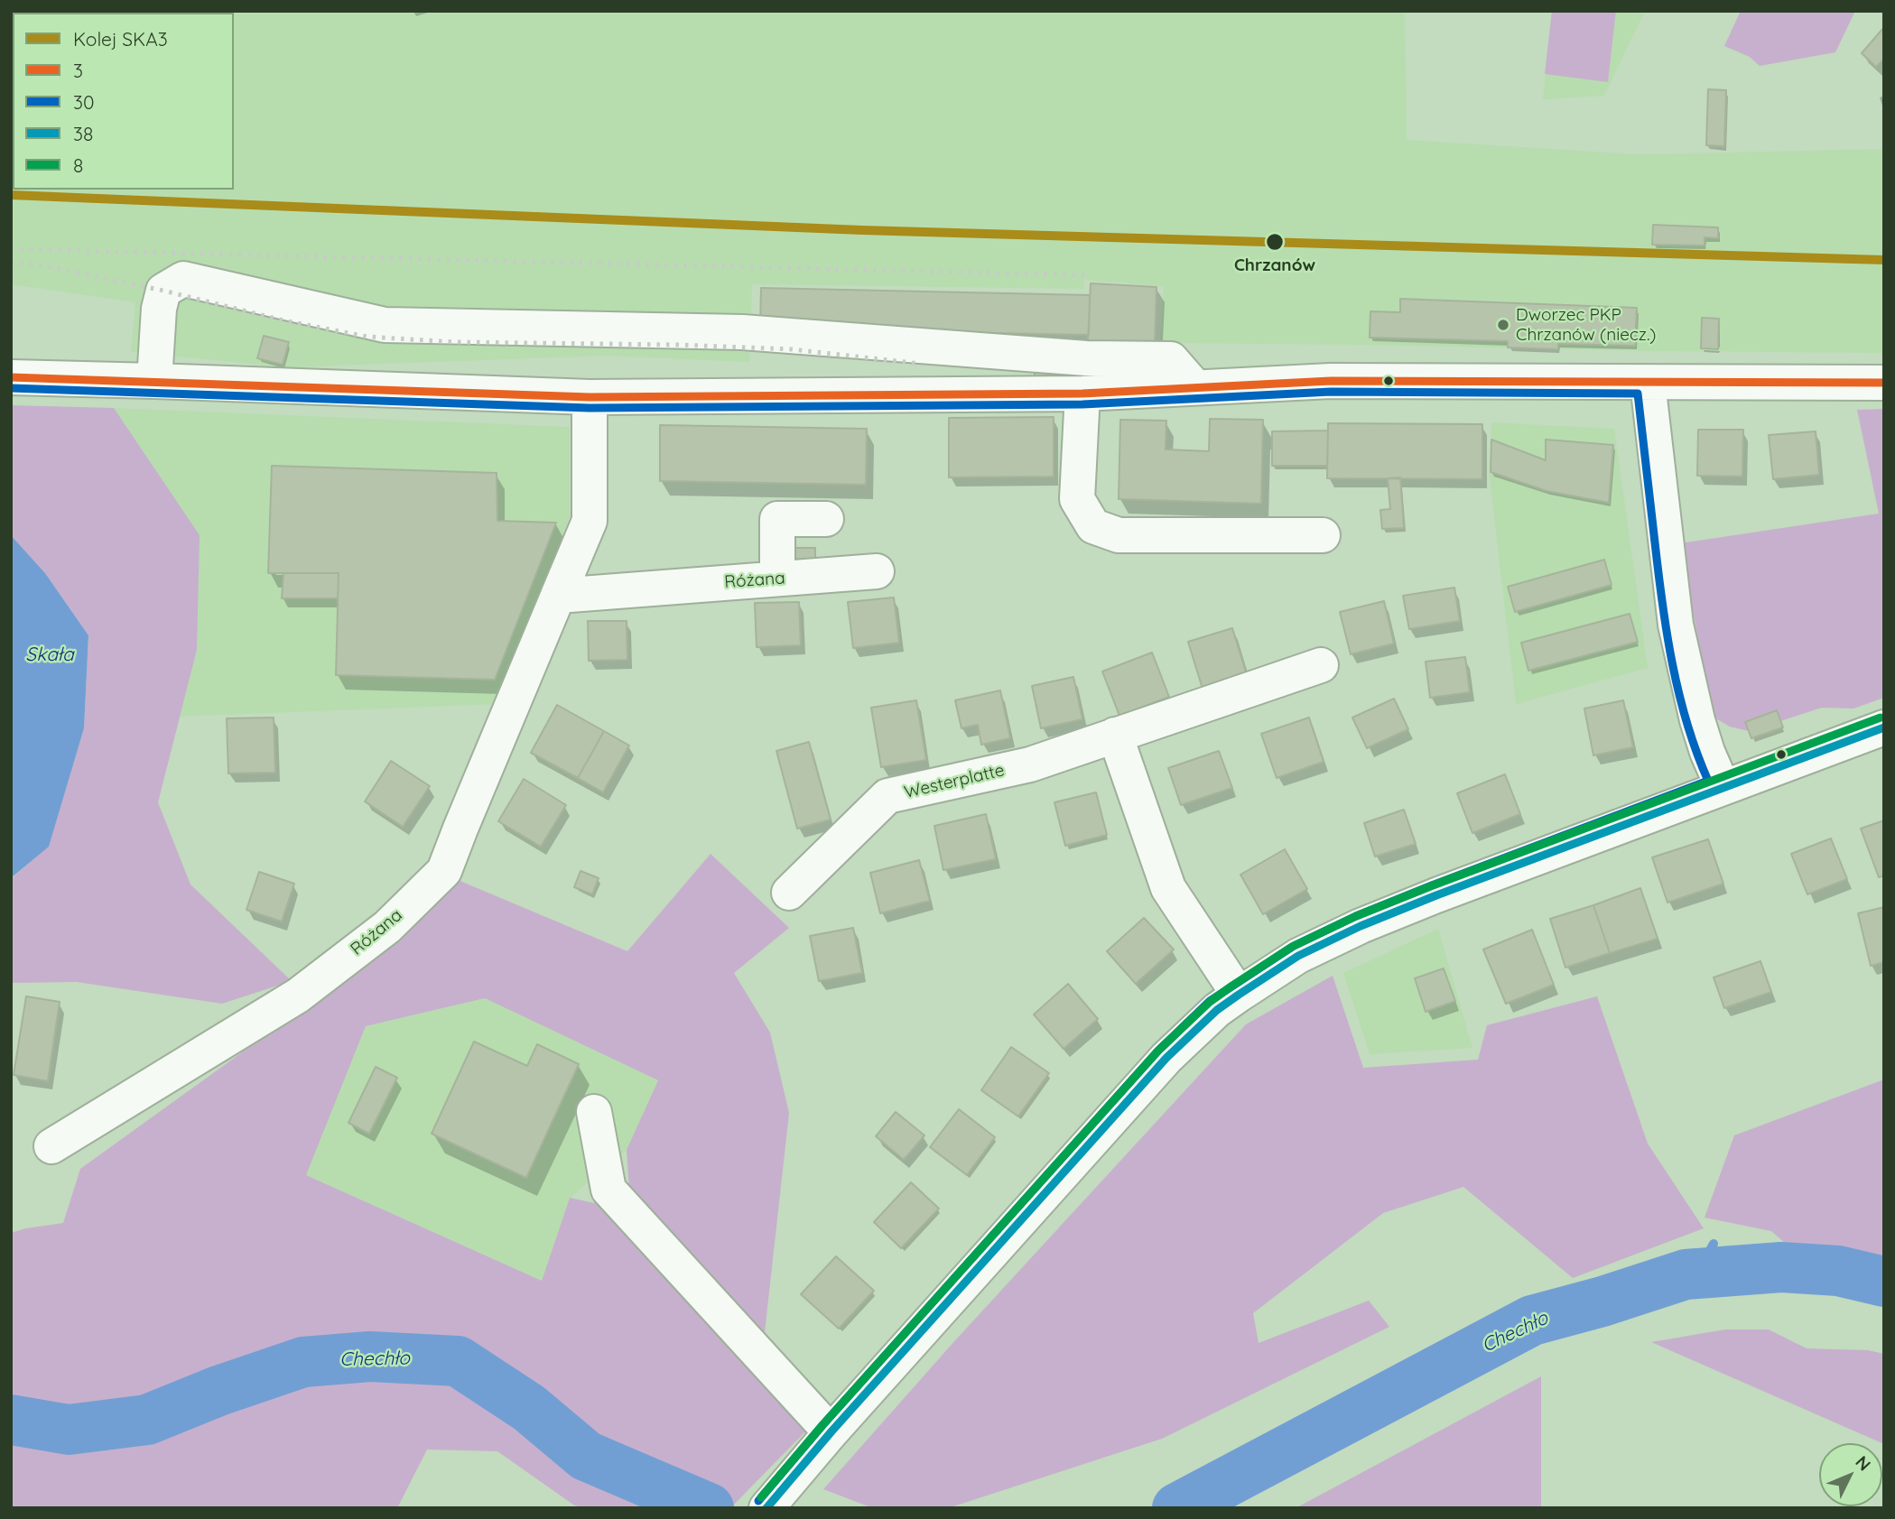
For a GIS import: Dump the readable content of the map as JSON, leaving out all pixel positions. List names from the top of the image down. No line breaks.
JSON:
{"streets":{"street":["Różana","Westerplatte"]},"water":["Skała","Chechło"],"places":["Chrzanów","Dworzec PKP Chrzanów (niecz.)"],"lines":["rail line SKA3","transit line 3","transit line 30","transit line 8","transit line 38"],"legend":["Kolej SKA3","3","30","38","8"],"north":"top right"}
